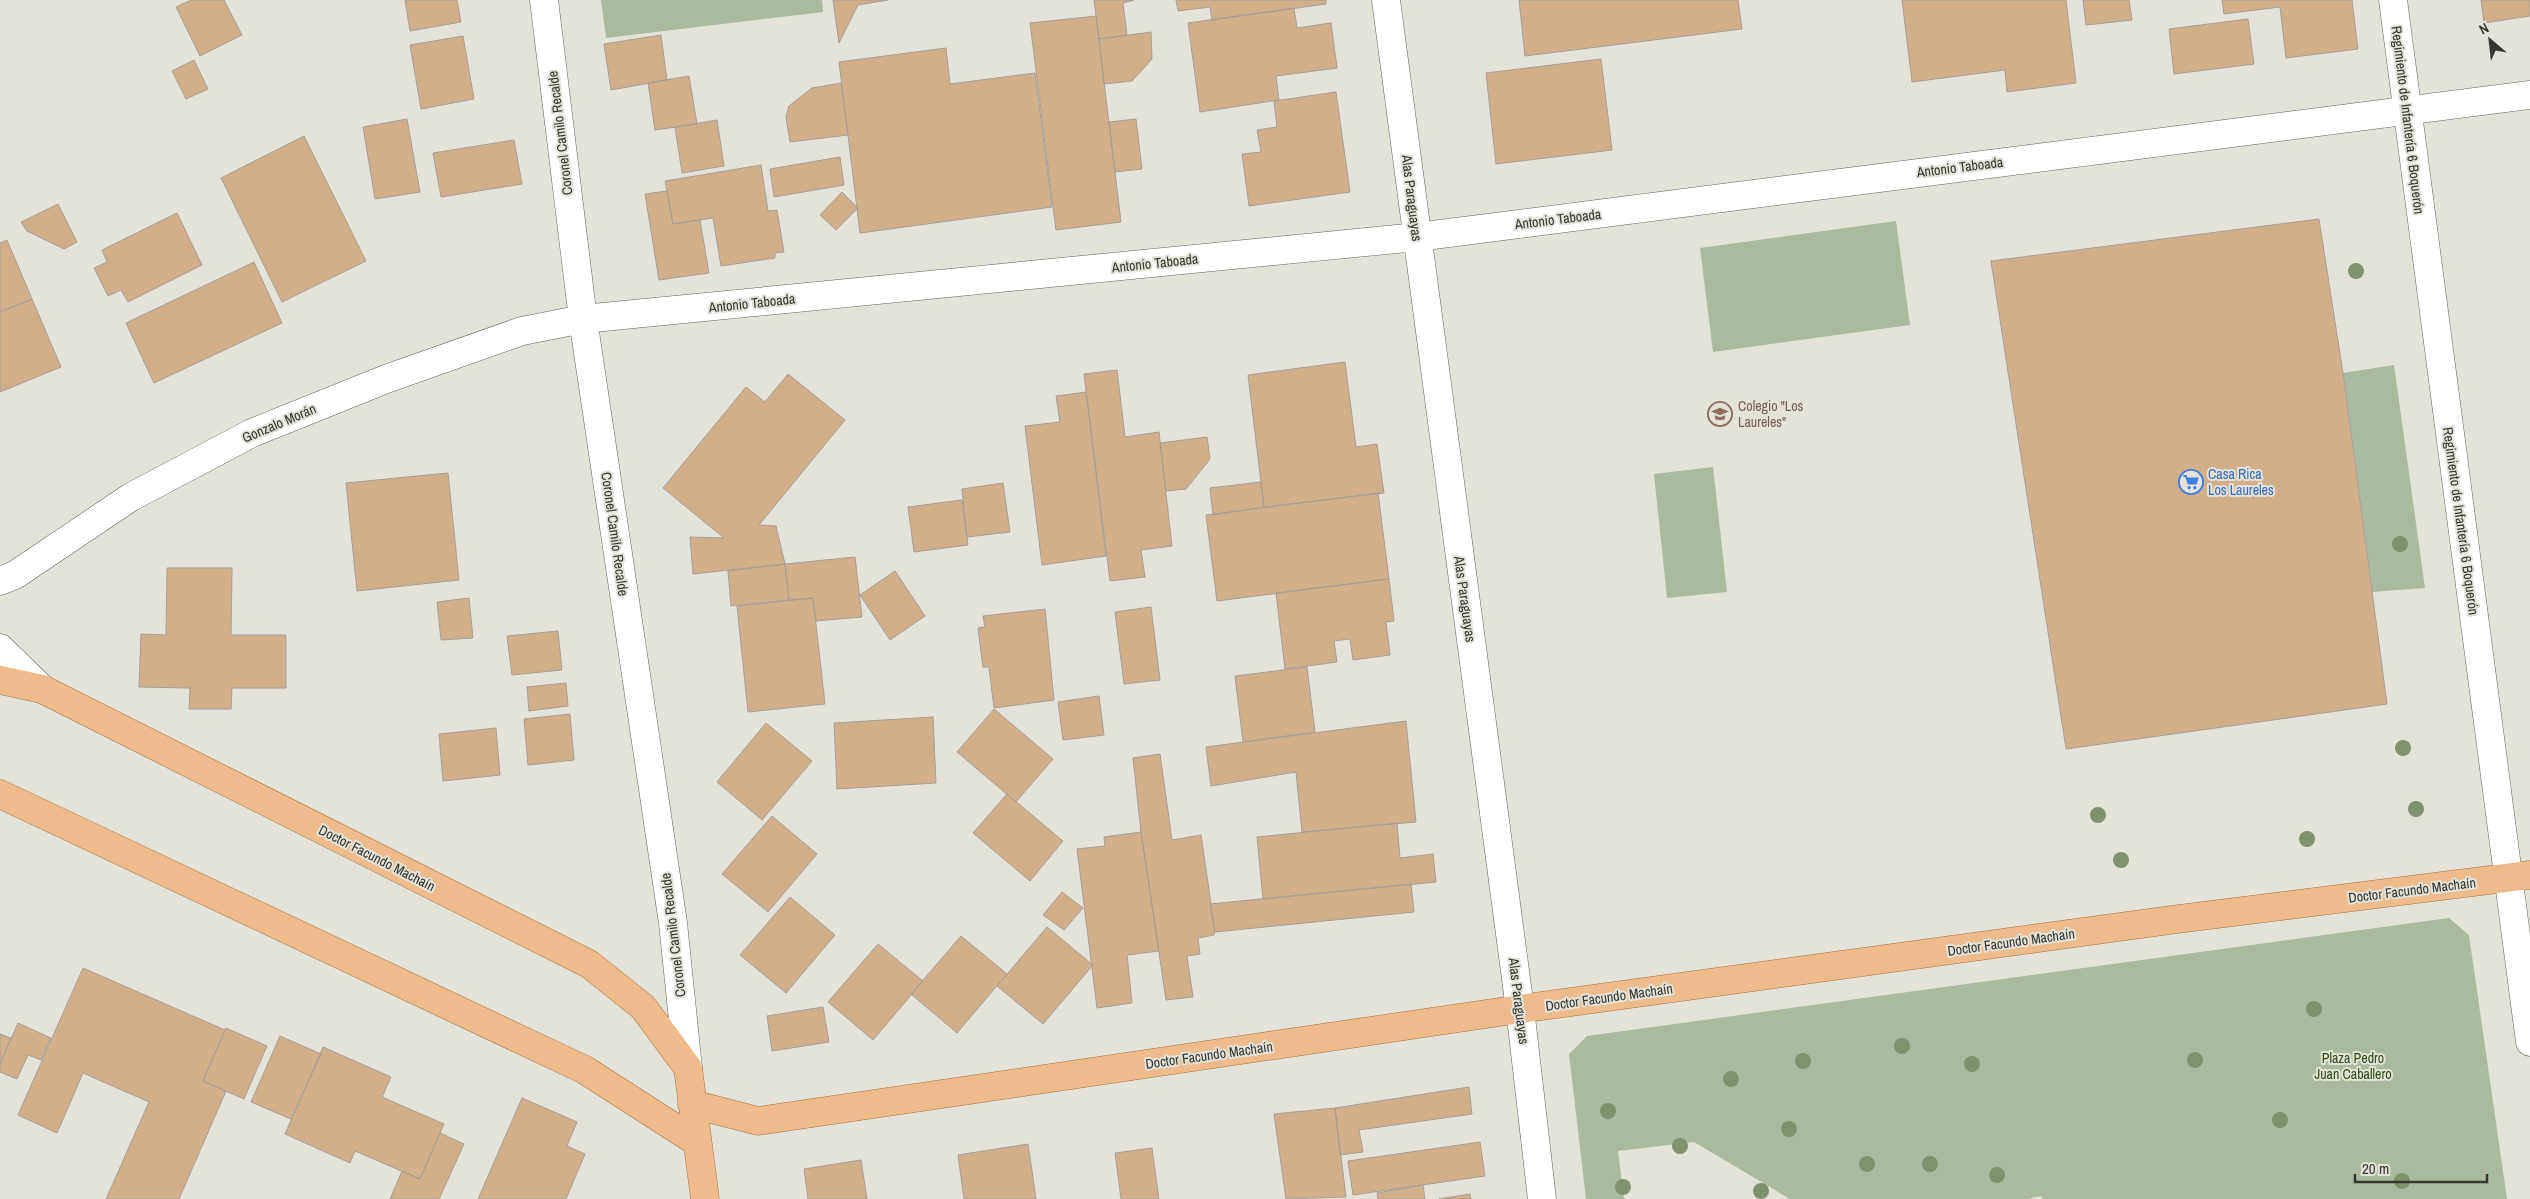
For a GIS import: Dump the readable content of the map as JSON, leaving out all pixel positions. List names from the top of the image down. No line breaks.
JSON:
{"streets":{"main road":["Doctor Facundo Machaín"],"street":["Regimiento de Infantería 6 Boquerón","Coronel Camilo Recalde","Antonio Taboada","Alas Paraguayas","Gonzalo Morán"]},"crossings":[["Regimiento de Infantería 6 Boquerón","Antonio Taboada"],["Regimiento de Infantería 6 Boquerón","Doctor Facundo Machaín"],["Coronel Camilo Recalde","Antonio Taboada"],["Coronel Camilo Recalde","Gonzalo Morán"],["Coronel Camilo Recalde","Doctor Facundo Machaín"],["Antonio Taboada","Alas Paraguayas"],["Antonio Taboada","Gonzalo Morán"],["Alas Paraguayas","Doctor Facundo Machaín"]],"parks":["Plaza Pedro Juan Caballero"],"places":{"school or university":["Colegio \"Los Laureles\""],"supermarket":["Casa Rica Los Laureles"]},"scale_bar":"20 m","north":"top left"}
